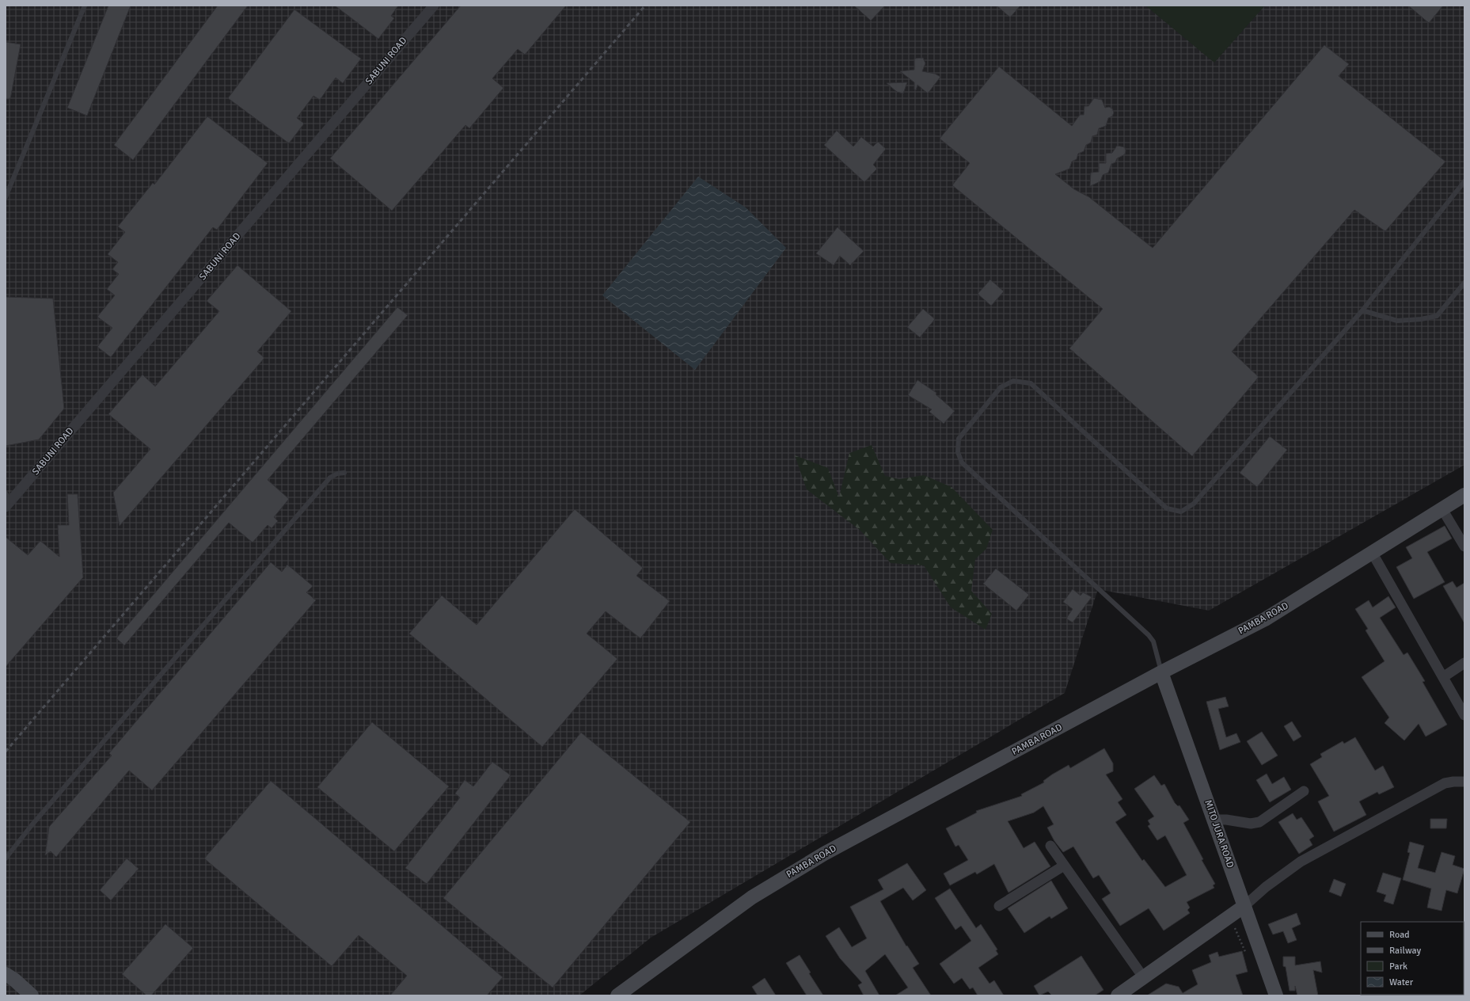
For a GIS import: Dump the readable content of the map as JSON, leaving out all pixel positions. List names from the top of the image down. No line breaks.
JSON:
{"streets":{"main road":["PAMBA ROAD","MITO JURA ROAD"],"street":["SABUNI ROAD"]},"crossings":[["PAMBA ROAD","MITO JURA ROAD"]],"legend":["Road","Railway","Park","Water"]}
